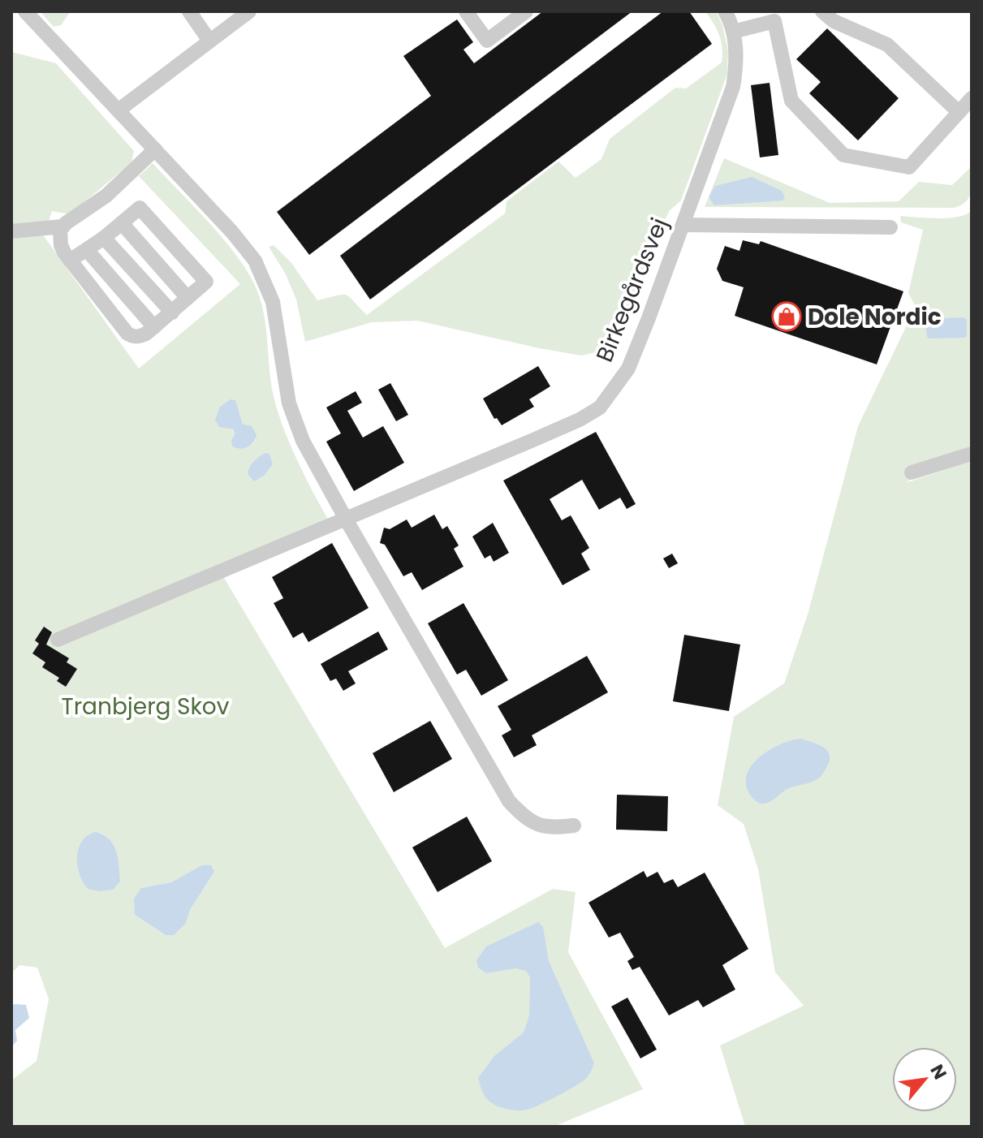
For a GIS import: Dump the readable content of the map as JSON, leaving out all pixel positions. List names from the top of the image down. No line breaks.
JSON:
{"streets":{"street":["Birkegårdsvej"]},"parks":["Tranbjerg Skov"],"places":{"shop":["Dole Nordic"]},"north":"top right"}
